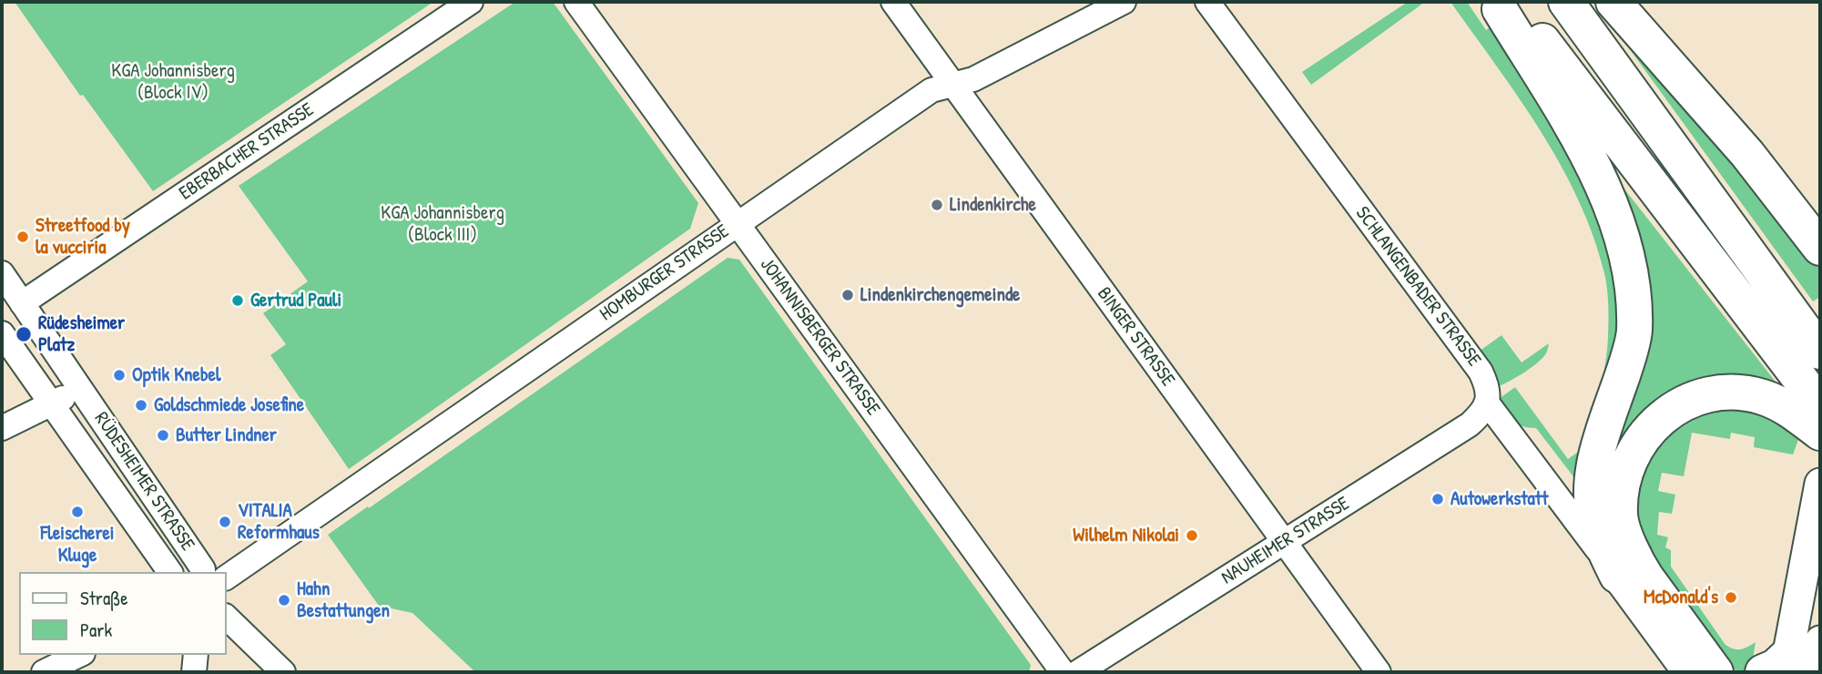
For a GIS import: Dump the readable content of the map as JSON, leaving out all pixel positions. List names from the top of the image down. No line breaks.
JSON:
{"streets":{"street":["EBERBACHER STRASSE","HOMBURGER STRASSE","SCHLANGENBADER STRASSE","JOHANNISBERGER STRASSE","BINGER STRASSE","RÜDESHEIMER STRASSE","NAUHEIMER STRASSE"]},"crossings":[["EBERBACHER STRASSE","RÜDESHEIMER STRASSE"],["HOMBURGER STRASSE","JOHANNISBERGER STRASSE"],["HOMBURGER STRASSE","BINGER STRASSE"],["SCHLANGENBADER STRASSE","NAUHEIMER STRASSE"],["BINGER STRASSE","NAUHEIMER STRASSE"]],"parks":["KGA Johannisberg (Block IV)","KGA Johannisberg (Block III)"],"places":["Lindenkirche","Streetfood by la vucciria","Lindenkirchengemeinde","Gertrud Pauli","Rüdesheimer Platz","Optik Knebel","Goldschmiede Josefine","Butter Lindner","Autowerkstatt","Fleischerei Kluge","VITALIA Reformhaus","Wilhelm Nikolai","McDonald's","Hahn Bestattungen"],"legend":["Straße","Park"]}
